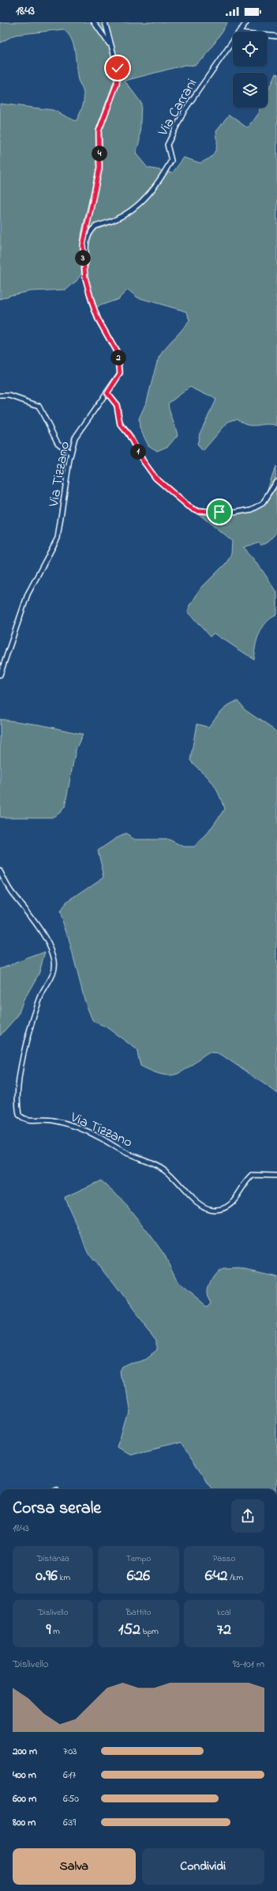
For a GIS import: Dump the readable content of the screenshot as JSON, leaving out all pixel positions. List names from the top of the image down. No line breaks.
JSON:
{"streets":{"street":["Via Carrani","Via Tizzano"]},"crossings":[["Via Carrani","Via Tizzano"]],"page":{"status":"18:43","pins":["4","3","2","1"],"heading":["Corsa serale","18:43"],"stats":[["Distanza","0.96 km"],["Tempo","6:26"],["Passo","6:42 /km"],["Dislivello","9 m"],["Battito","152 bpm"],["kcal","72"]],"chart":["Dislivello","93–101 m"],"list":[{"name":"200 m","note":"7:03"},{"name":"400 m","note":"6:17"},{"name":"600 m","note":"6:50"},{"name":"800 m","note":"6:39"}],"buttons":["Salva","Condividi"]}}
